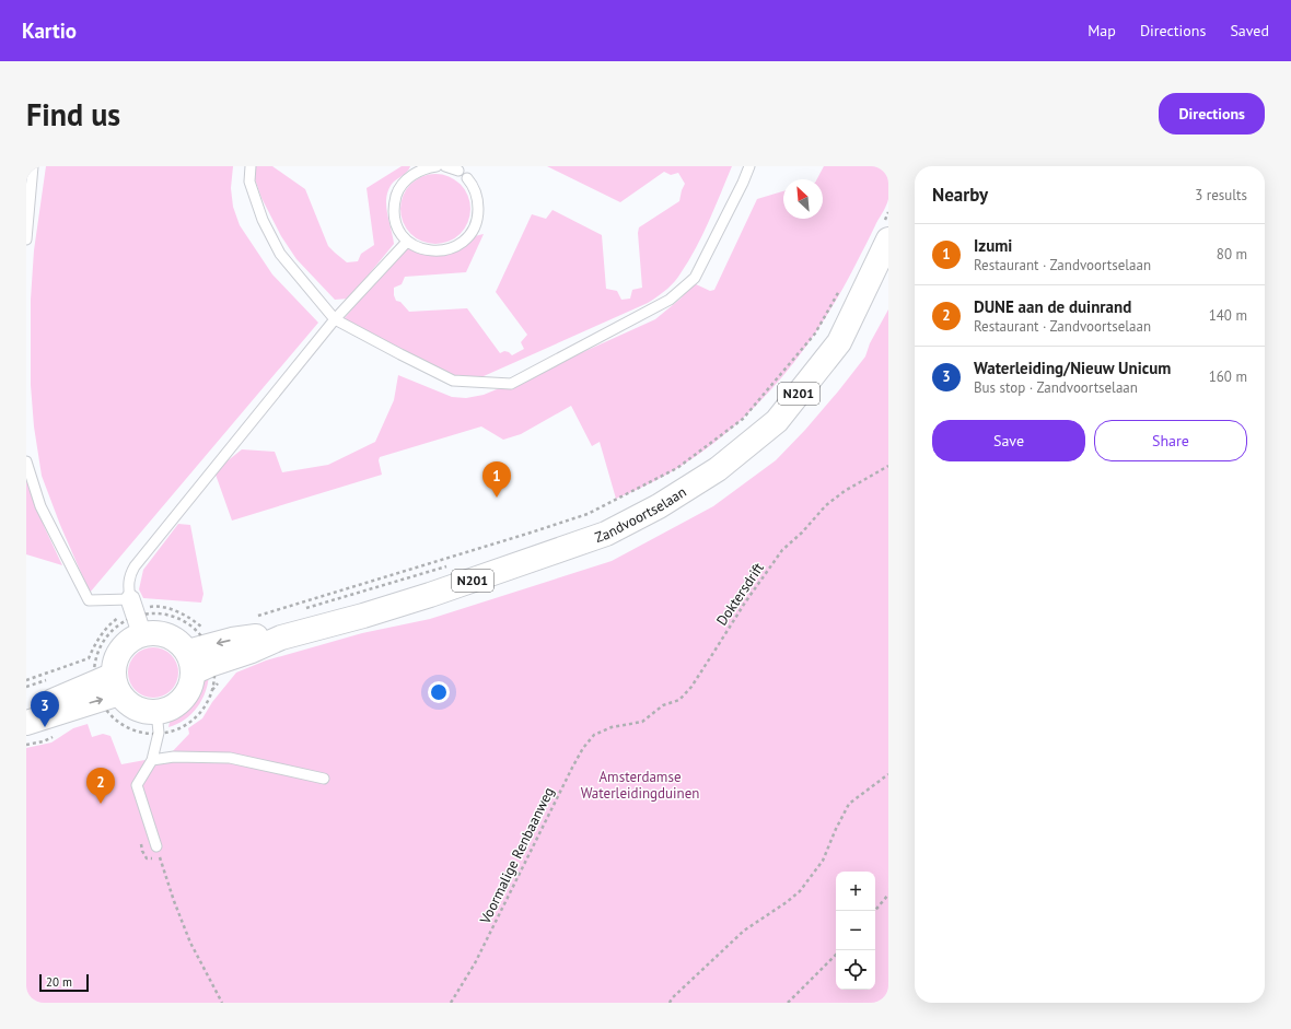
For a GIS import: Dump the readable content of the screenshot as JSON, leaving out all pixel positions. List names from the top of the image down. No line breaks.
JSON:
{"streets":{"main road":["N201","Zandvoortselaan"],"path":["Doktersdrift","Voormalige Renbaanweg"]},"crossings":[["Doktersdrift","Voormalige Renbaanweg"]],"parks":["Amsterdamse Waterleidingduinen"],"scale_bar":"20 m","north":"top left","page":{"header":"Kartio","nav":["Map","Directions","Saved"],"buttons":["Directions",["Save","Share"]],"title":"Find us","heading":["Nearby","3 results"],"list":[{"mark":"1","name":"Izumi","note":"Restaurant · Zandvoortselaan","value":"80 m"},{"mark":"2","name":"DUNE aan de duinrand","note":"Restaurant · Zandvoortselaan","value":"140 m"},{"mark":"3","name":"Waterleiding/Nieuw Unicum","note":"Bus stop · Zandvoortselaan","value":"160 m"}],"pins":["1","3","2"],"map_buttons":["+","−"],"scale":"20 m"}}
